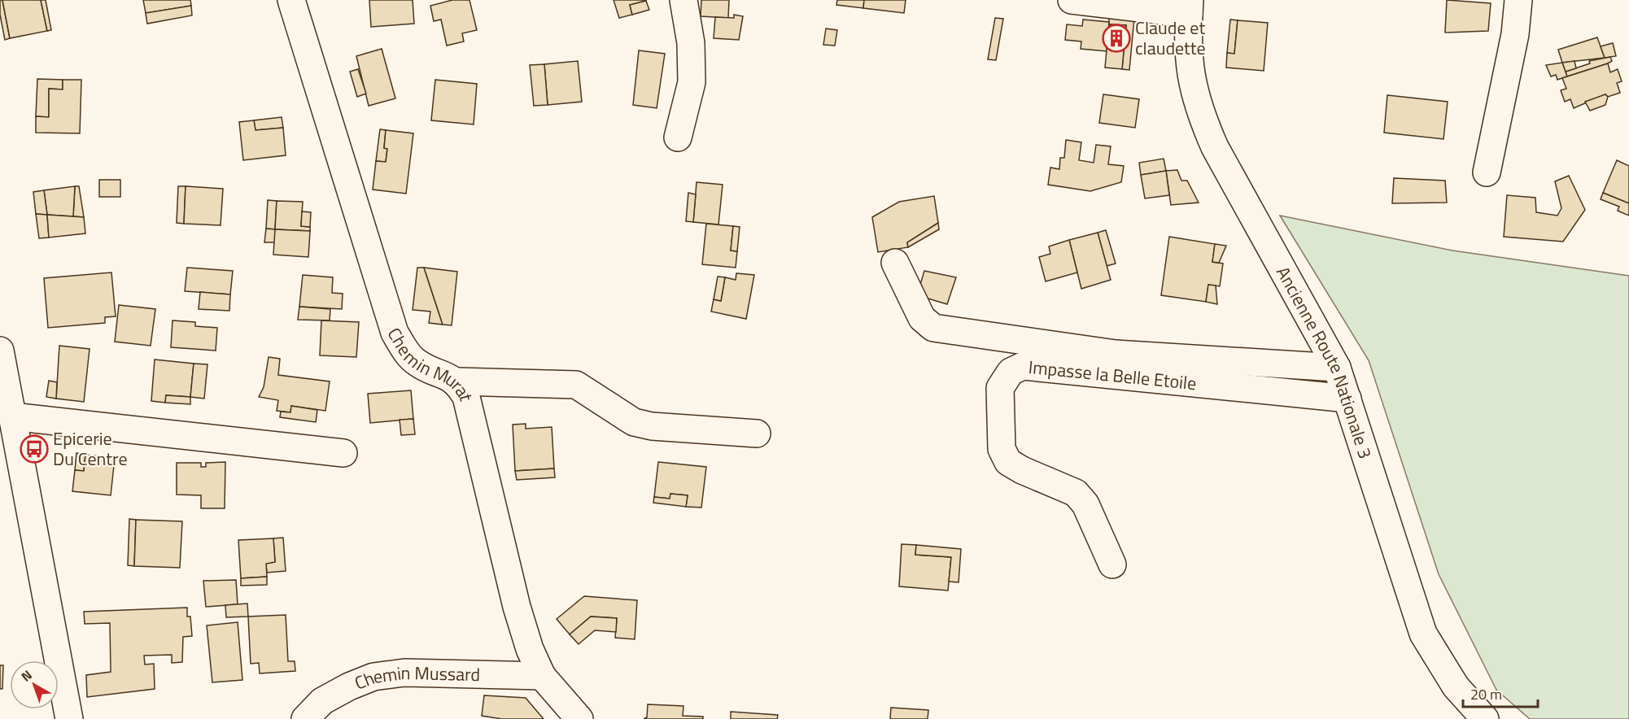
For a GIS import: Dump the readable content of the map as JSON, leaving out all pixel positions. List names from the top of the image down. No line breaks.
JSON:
{"streets":{"street":["Ancienne Route Nationale 3","Chemin Murat","Impasse la Belle Etoile","Chemin Mussard"]},"crossings":[["Ancienne Route Nationale 3","Impasse la Belle Etoile"],["Chemin Murat","Chemin Mussard"]],"places":{"building":["Claude et claudette"],"bus stop":["Epicerie Du Centre"]},"scale_bar":"20 m","north":"top left"}
